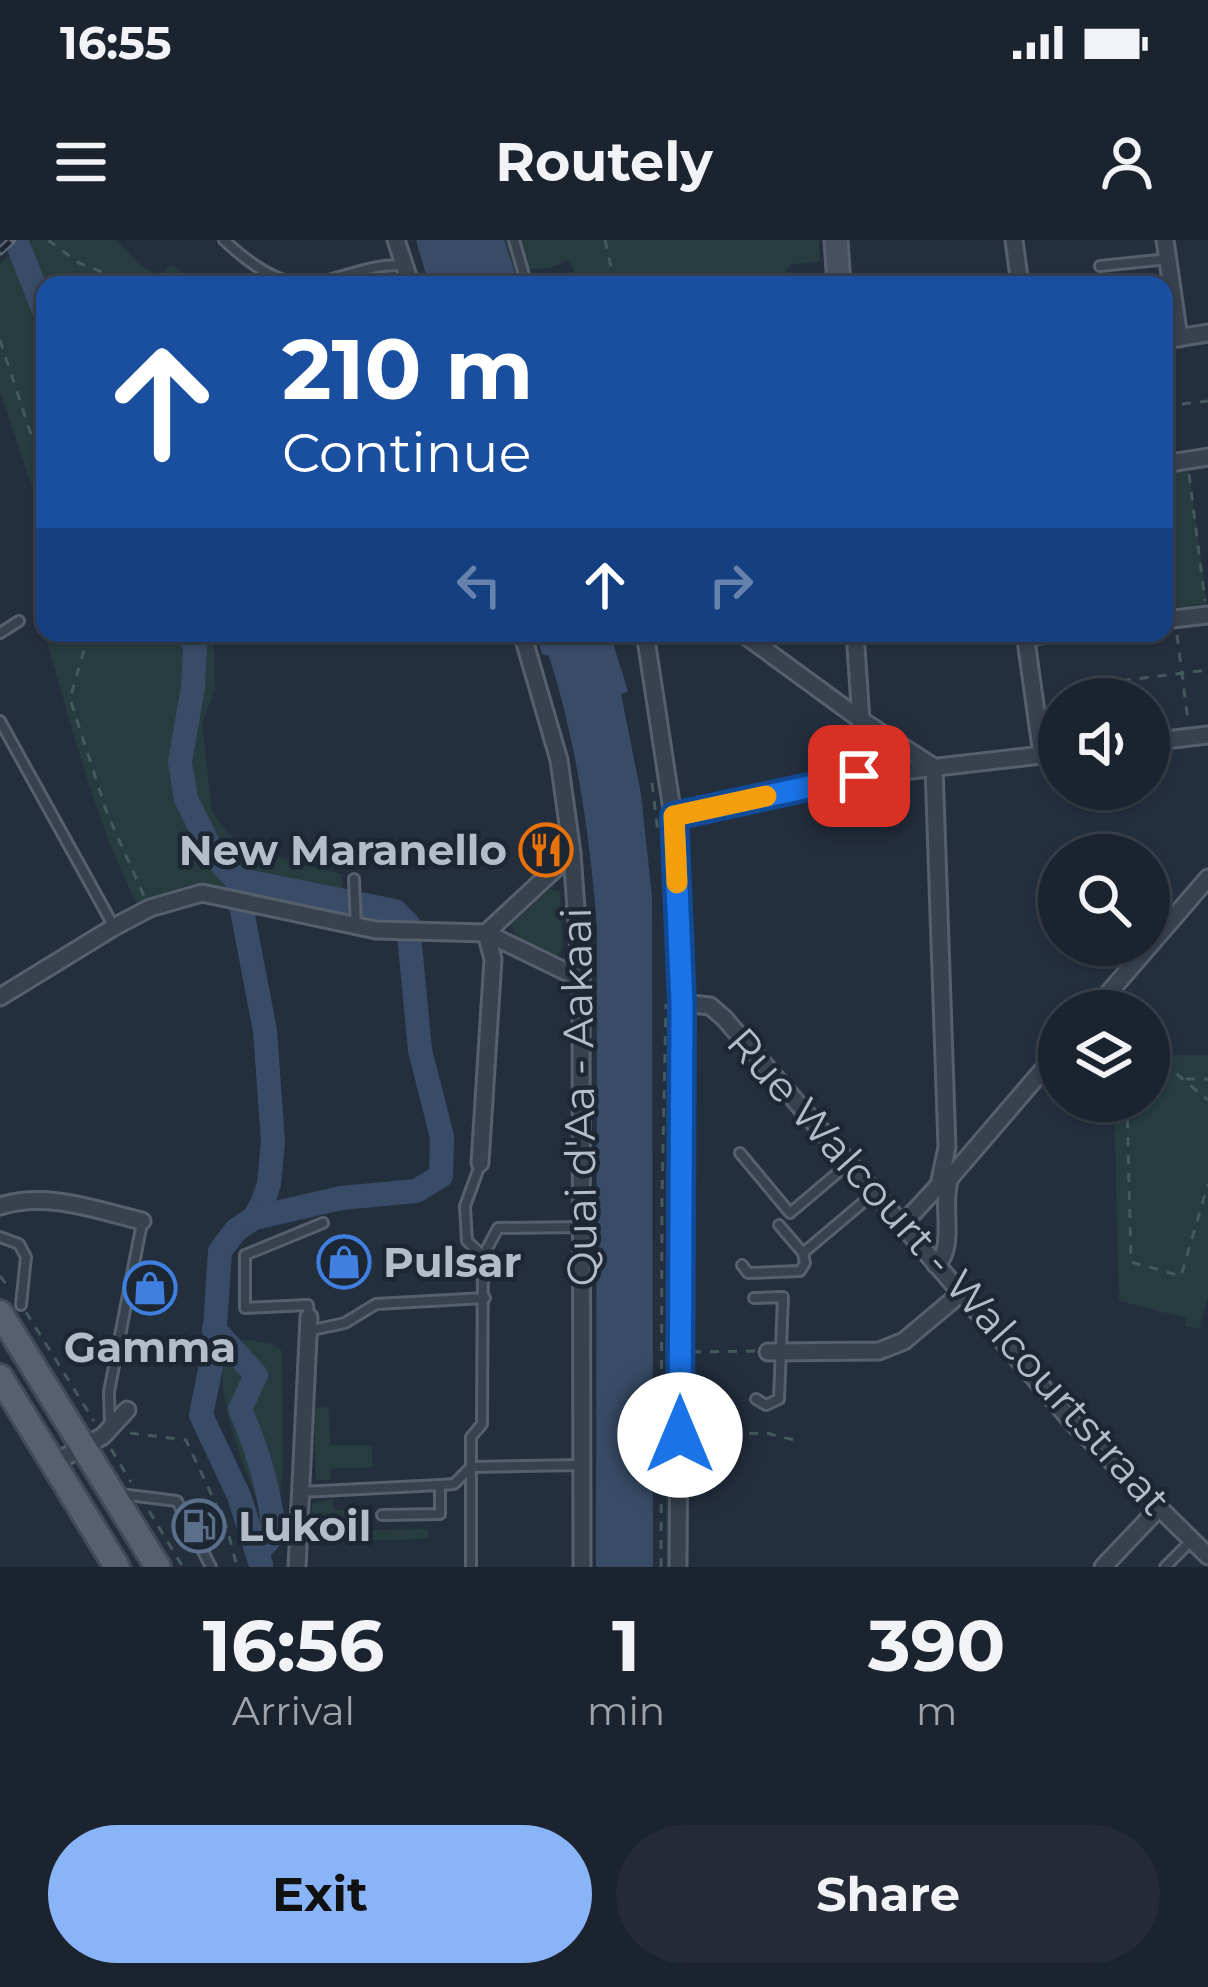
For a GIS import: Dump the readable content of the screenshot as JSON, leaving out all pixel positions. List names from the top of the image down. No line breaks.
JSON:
{"streets":{"street":["Quai d'Aa - Aakaai","Rue Walcourt - Walcourtstraat"]},"places":{"restaurant":["New Maranello"],"shop":["Pulsar","Gamma"],"fuel station":["Lukoil"]},"page":{"status":"16:55","header":"Routely","turn":["210 m","Continue"],"eta":["16:56","Arrival","1","min","390","m"],"buttons":["Exit","Share"]}}
